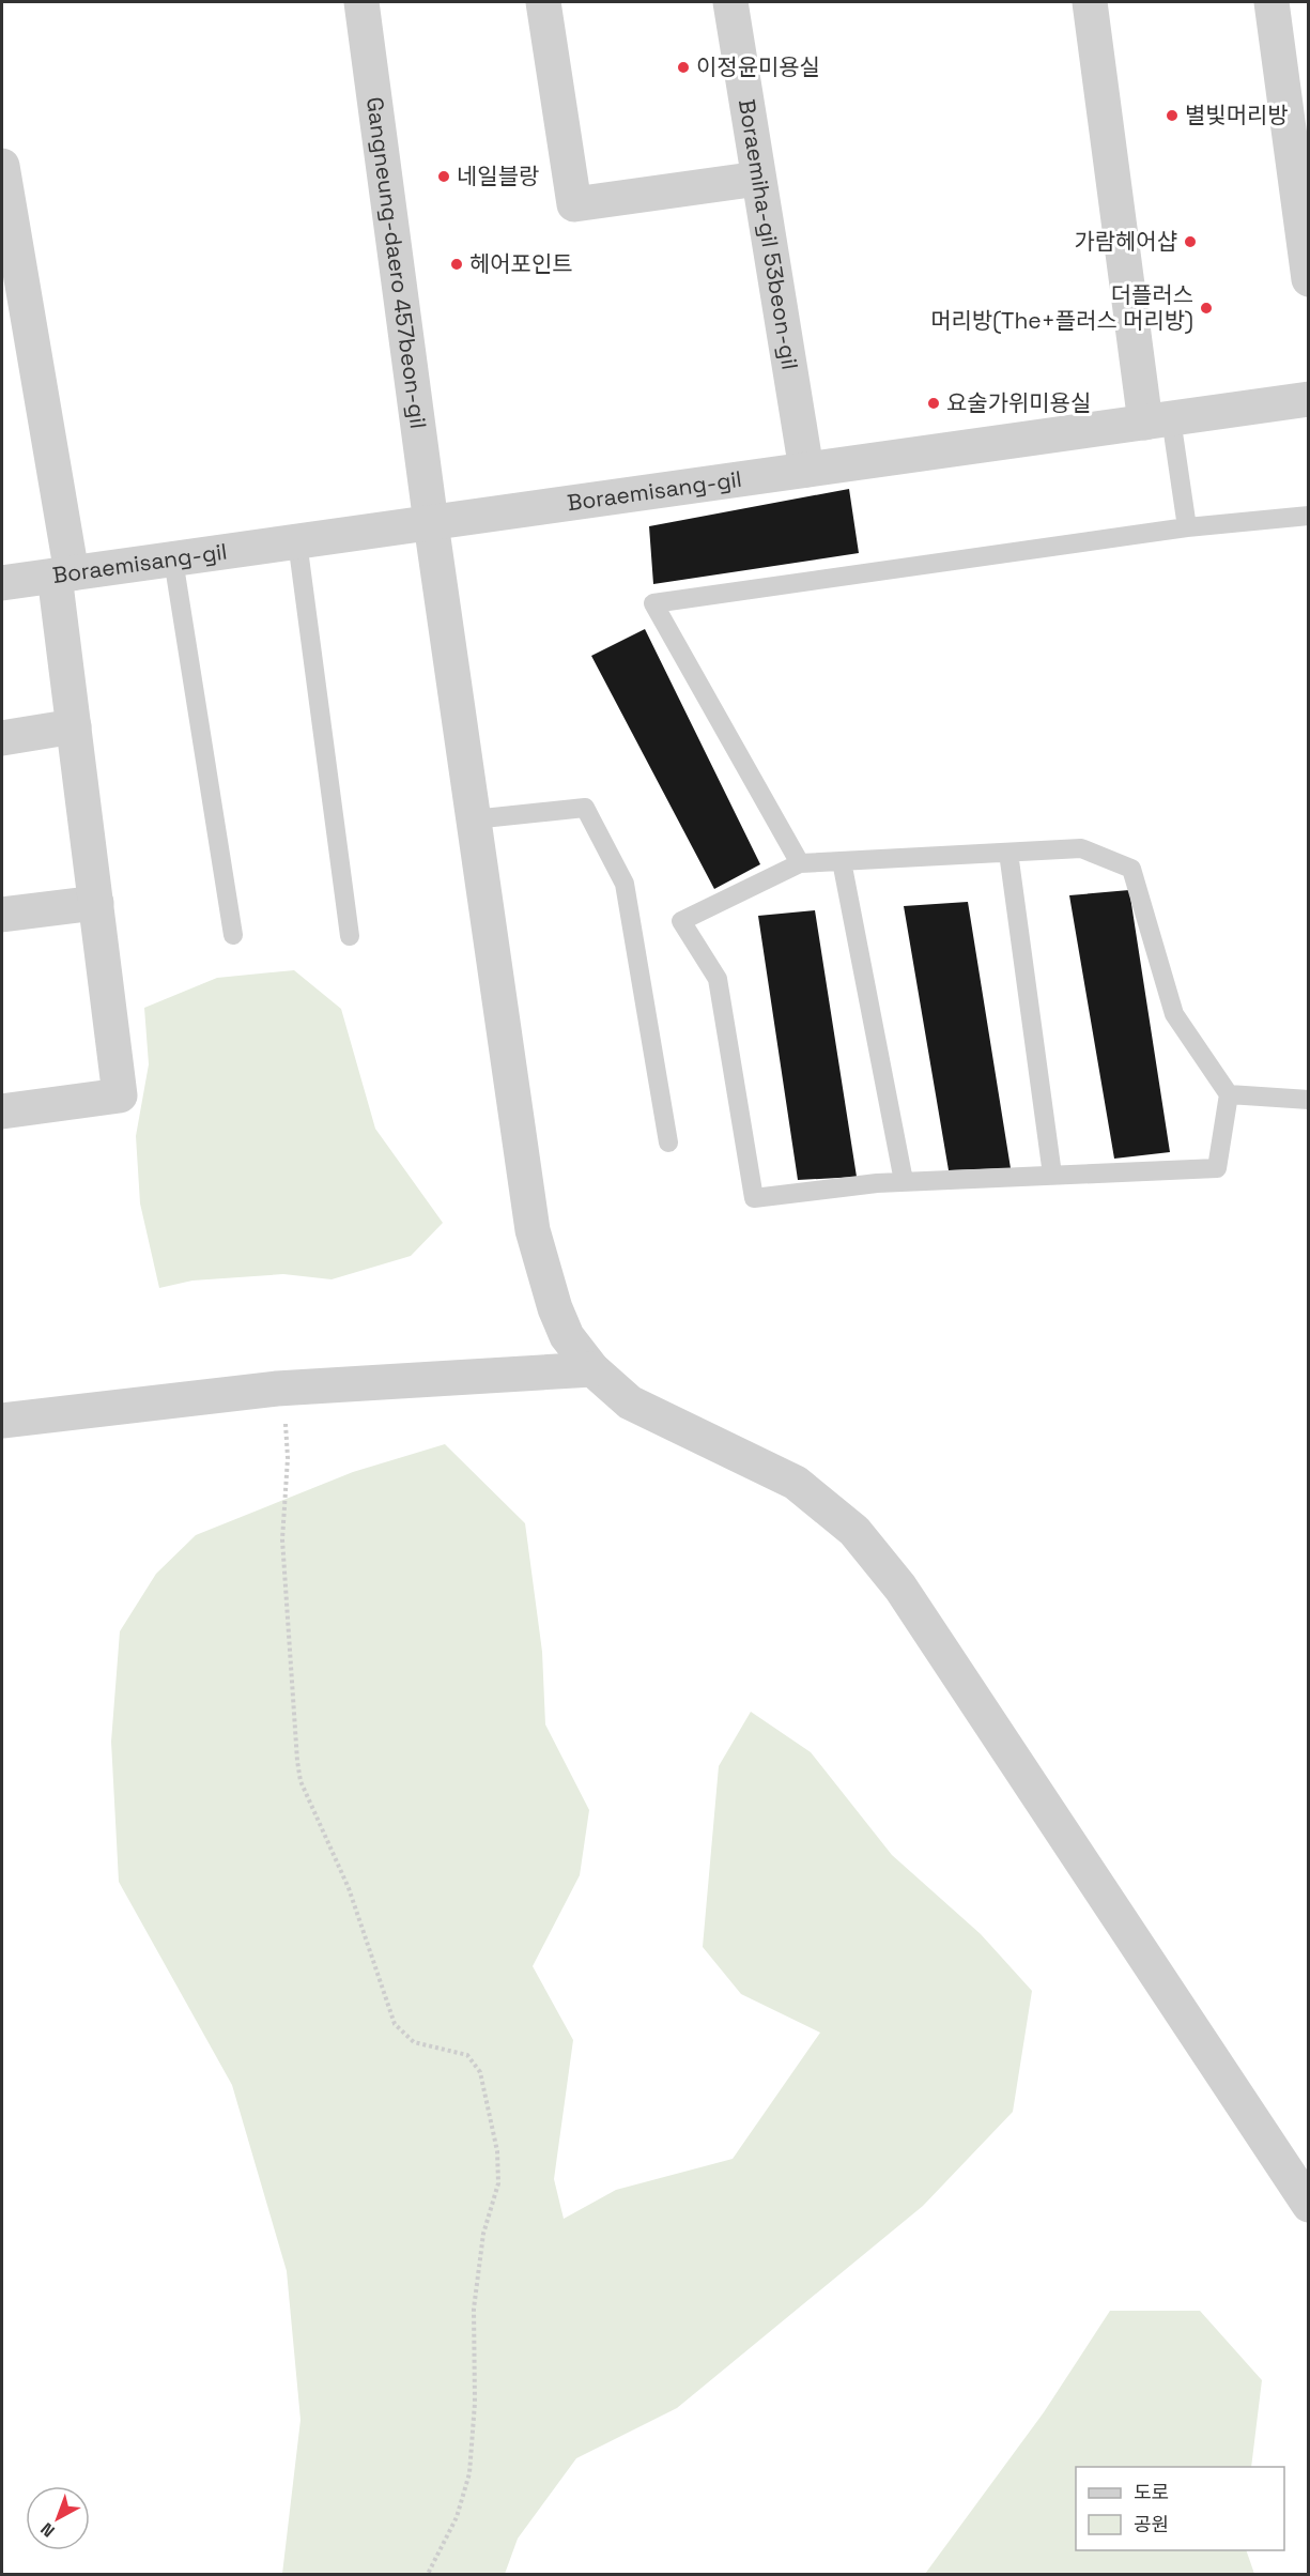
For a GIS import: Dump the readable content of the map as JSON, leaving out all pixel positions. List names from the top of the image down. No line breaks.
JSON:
{"streets":{"street":["Boraemiha-gil 53beon-gil","Gangneung-daero 457beon-gil","Boraemisang-gil"]},"crossings":[["Boraemiha-gil 53beon-gil","Boraemisang-gil"],["Gangneung-daero 457beon-gil","Boraemisang-gil"]],"places":["이정윤미용실","별빛머리방","네일블랑","가람헤어샵","헤어포인트","더플러스 머리방(The+플러스 머리방)","요술가위미용실"],"legend":["도로","공원"],"north":"bottom left"}
